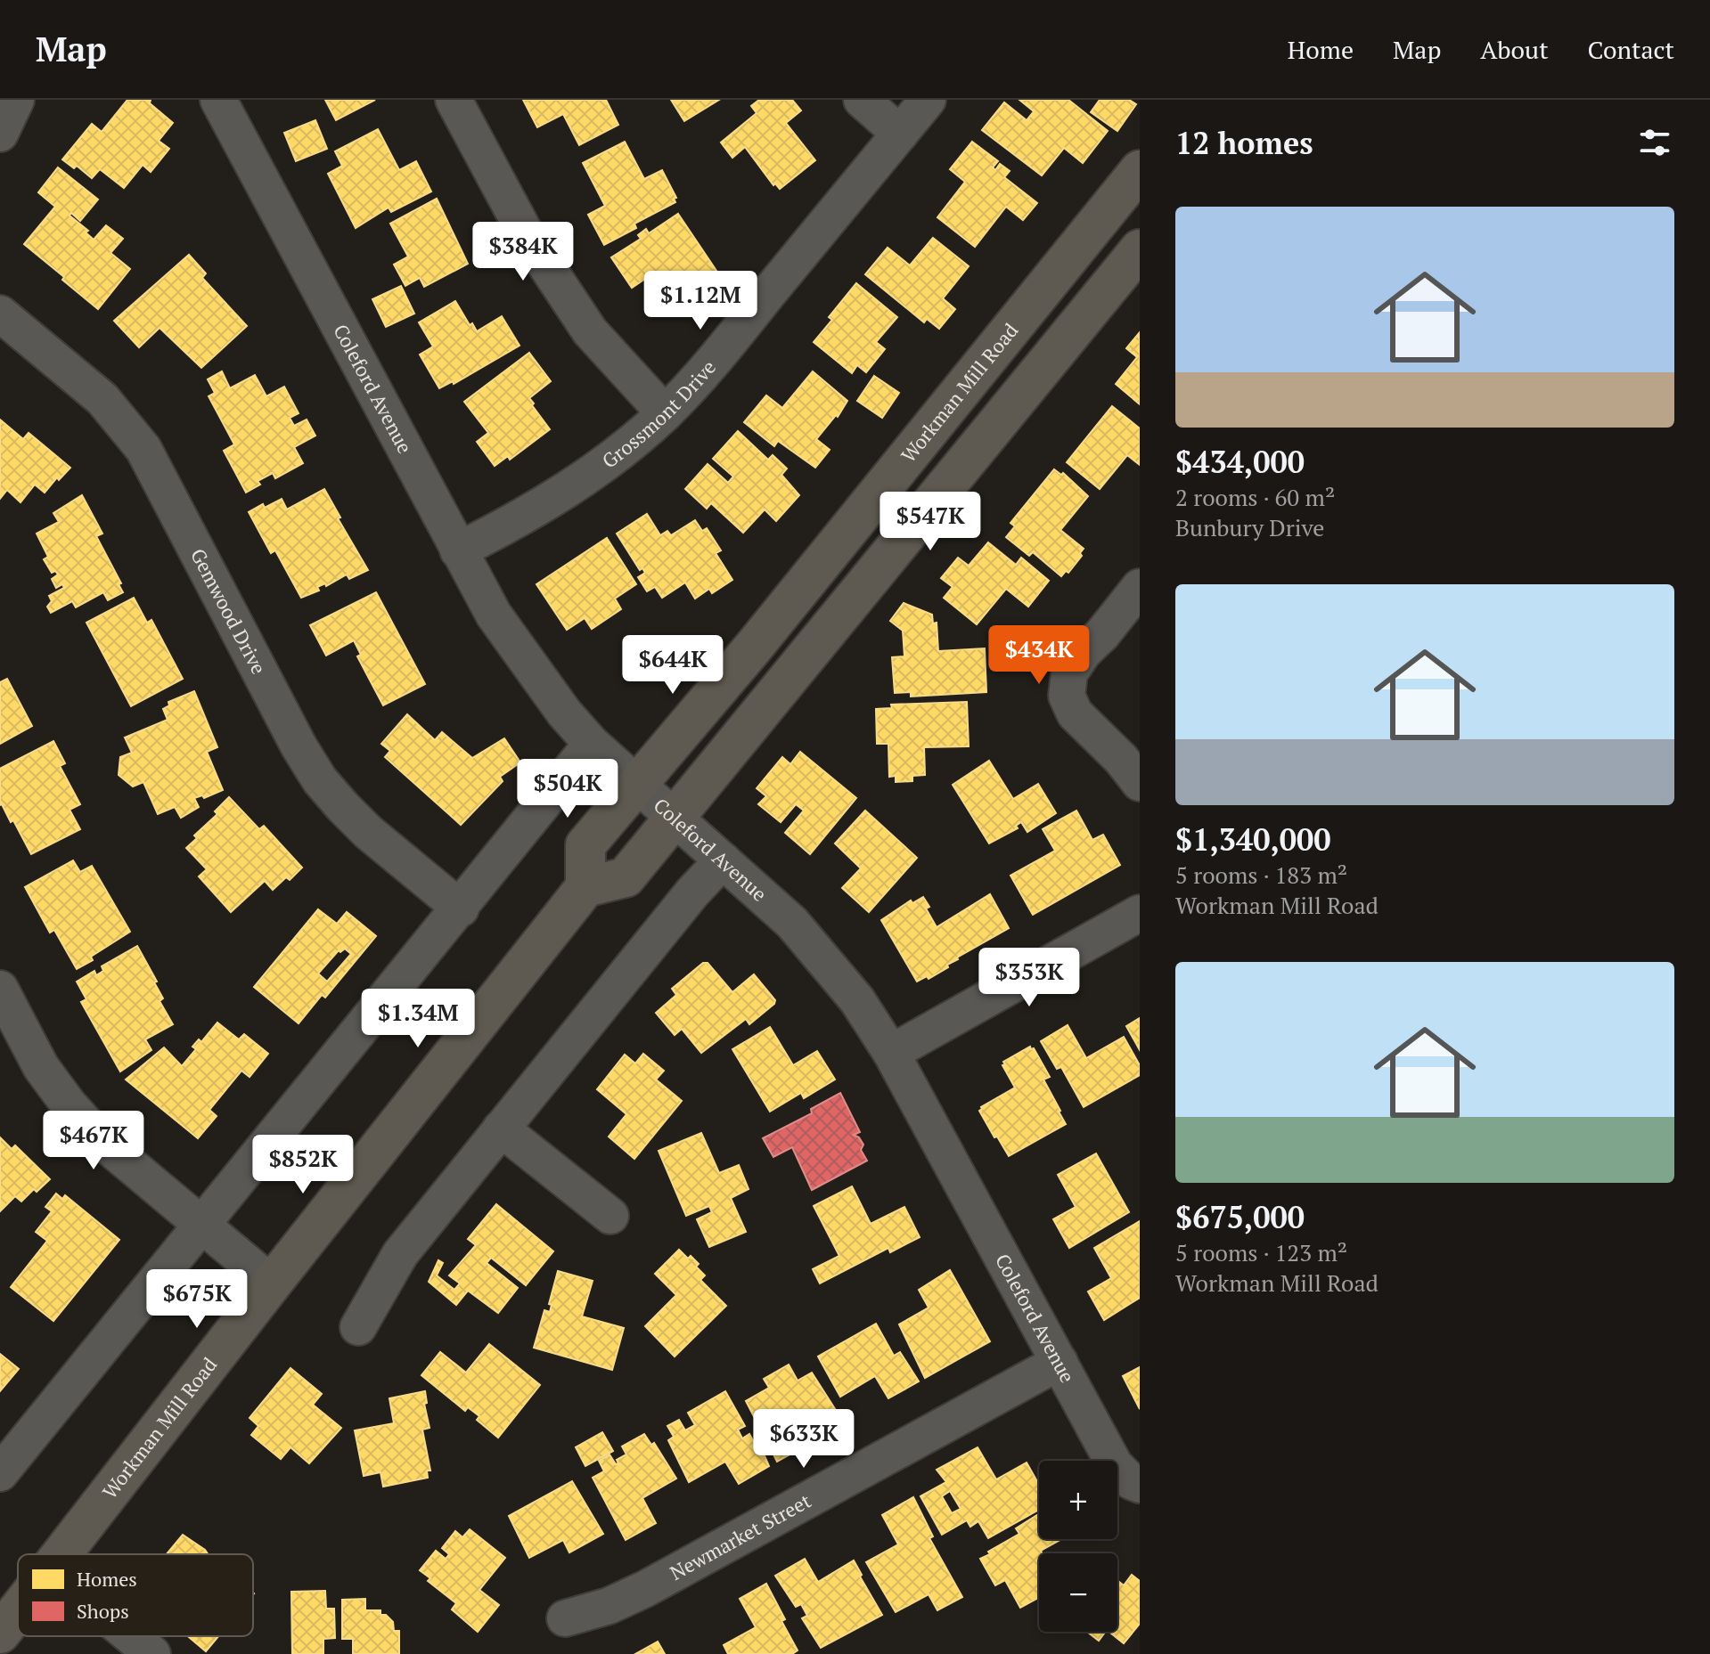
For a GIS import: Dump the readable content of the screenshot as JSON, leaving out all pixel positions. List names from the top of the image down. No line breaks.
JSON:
{"streets":{"main road":["Workman Mill Road"],"street":["Coleford Avenue","Grossmont Drive","Gemwood Drive","Newmarket Street"]},"crossings":[["Coleford Avenue","Workman Mill Road"],["Coleford Avenue","Grossmont Drive"],["Coleford Avenue","Newmarket Street"]],"legend":["Homes","Shops"],"page":{"header":"Map","nav":["Home","Map","About","Contact"],"heading":"12 homes","list":[{"name":"$434,000","note":"2 rooms · 60 m² · Bunbury Drive"},{"name":"$1,340,000","note":"5 rooms · 183 m² · Workman Mill Road"},{"name":"$675,000","note":"5 rooms · 123 m² · Workman Mill Road"}],"price":["$384K","$1.12M","$547K","$434K","$644K","$504K","$353K","$1.34M","$467K","$852K","$675K","$633K"],"map_buttons":["+","−"]}}
